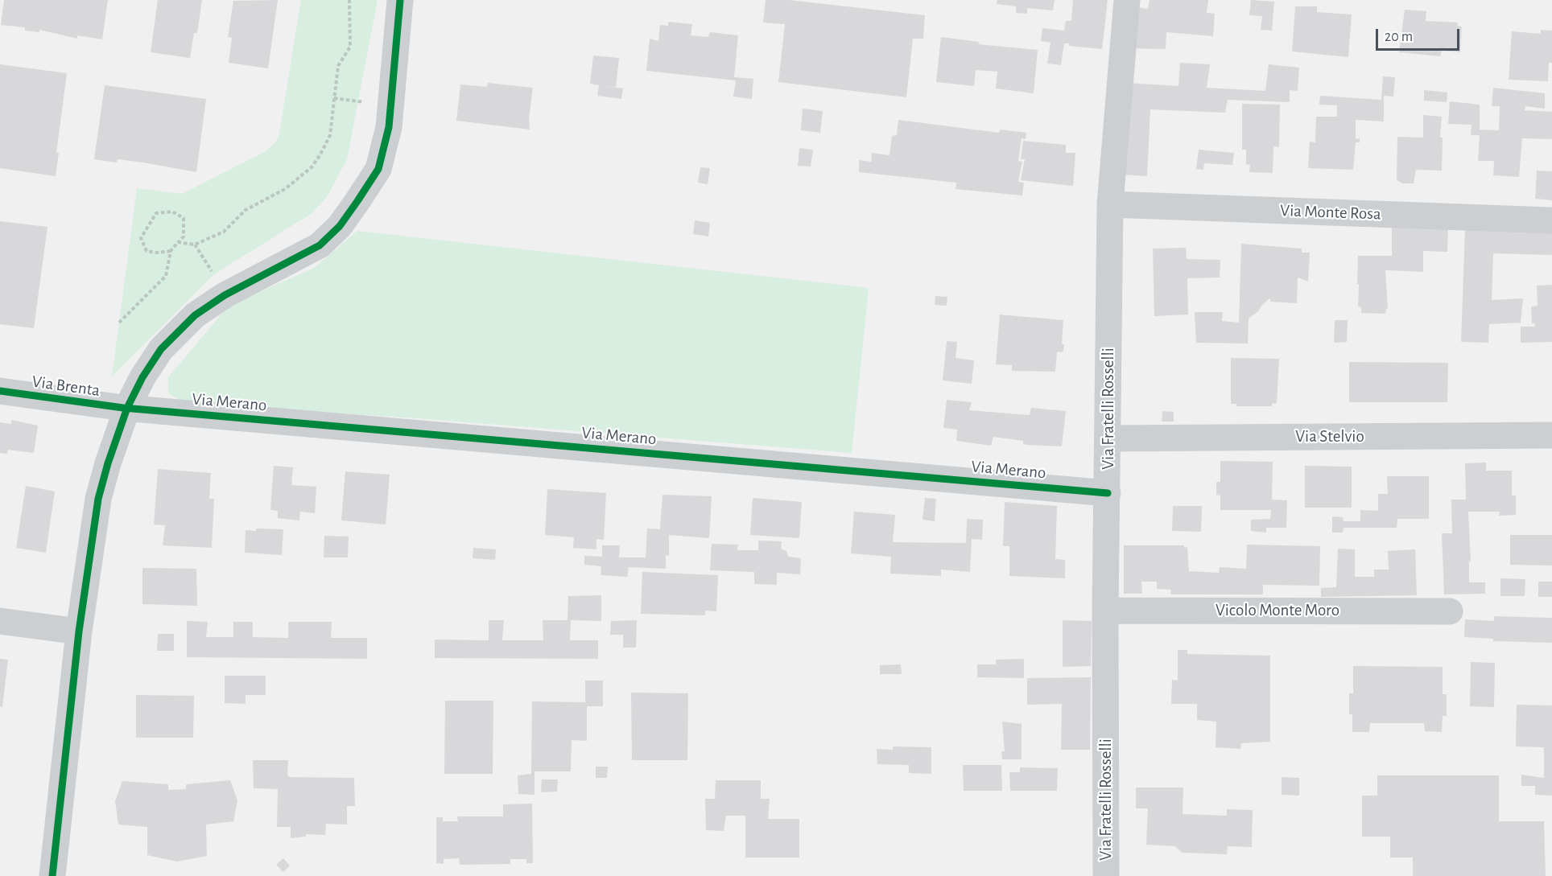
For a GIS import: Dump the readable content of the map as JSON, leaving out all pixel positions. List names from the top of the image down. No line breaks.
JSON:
{"streets":{"street":["Via Monte Rosa","Via Brenta","Via Merano","Via Fratelli Rosselli","Via Stelvio","Vicolo Monte Moro"]},"crossings":[["Via Monte Rosa","Via Fratelli Rosselli"],["Via Brenta","Via Merano"],["Via Merano","Via Fratelli Rosselli"],["Via Fratelli Rosselli","Via Stelvio"],["Via Fratelli Rosselli","Vicolo Monte Moro"]],"scale_bar":"20 m"}
